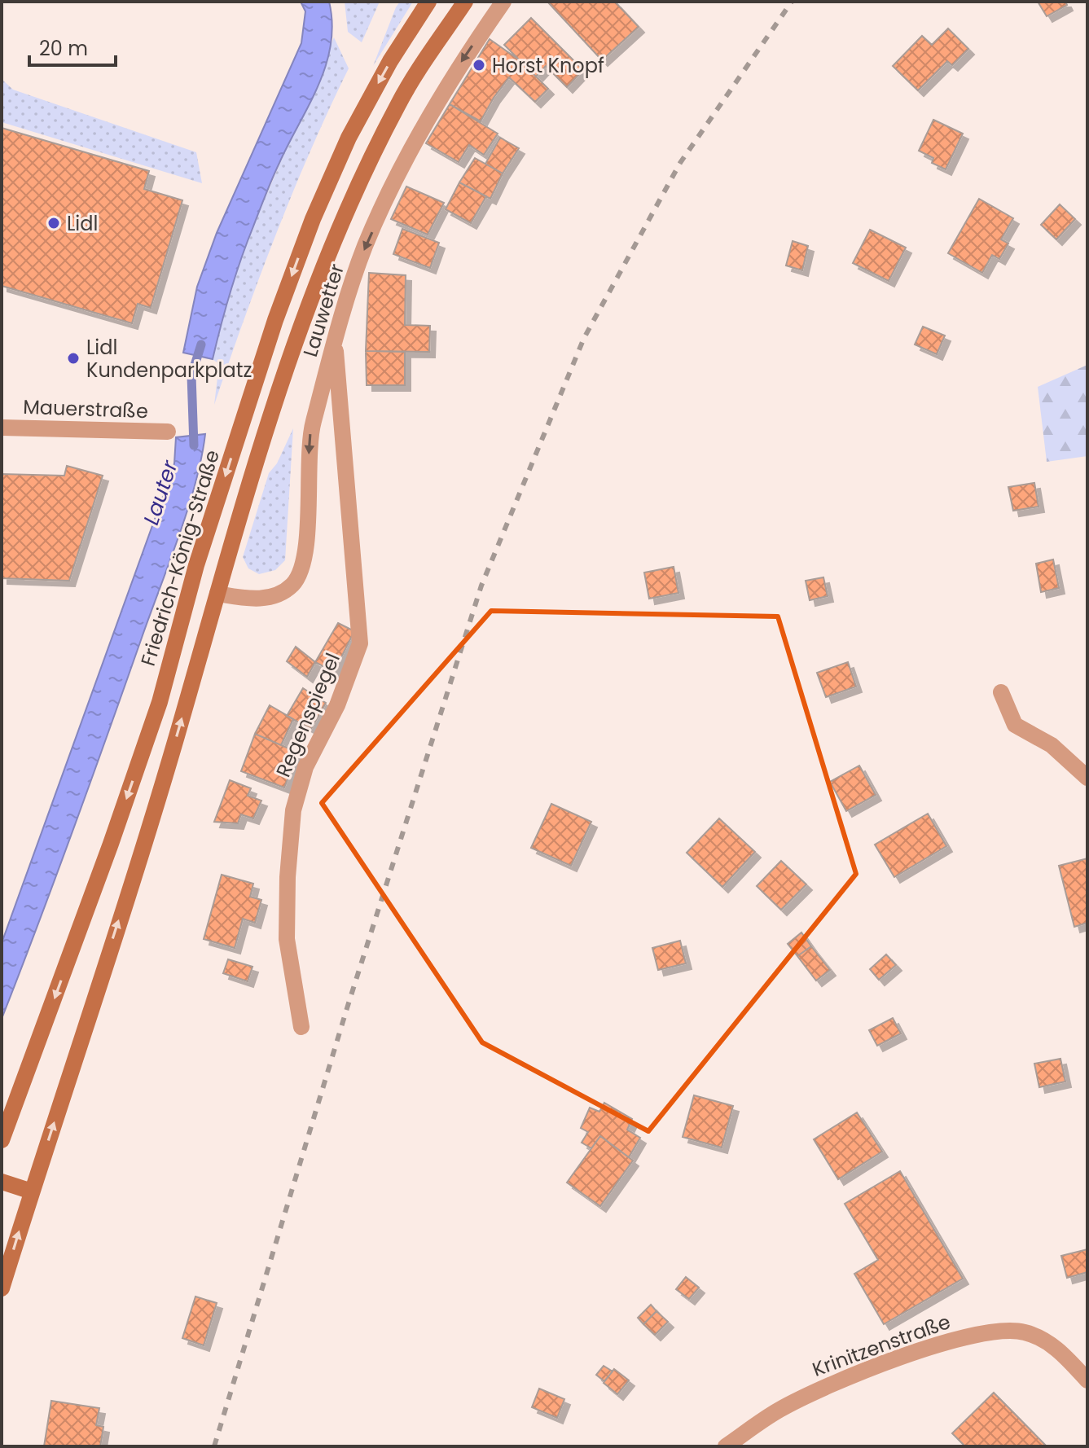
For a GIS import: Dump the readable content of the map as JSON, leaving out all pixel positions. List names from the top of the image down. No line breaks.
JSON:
{"streets":{"main road":["Friedrich-König-Straße"],"street":["Lauwetter","Mauerstraße","Regenspiegel","Krinitzenstraße"]},"crossings":[["Lauwetter","Regenspiegel"]],"one_way":["Lauwetter"],"water":["Lauter"],"places":["Horst Knopf","Lidl","Lidl Kundenparkplatz"],"scale_bar":"20 m"}
